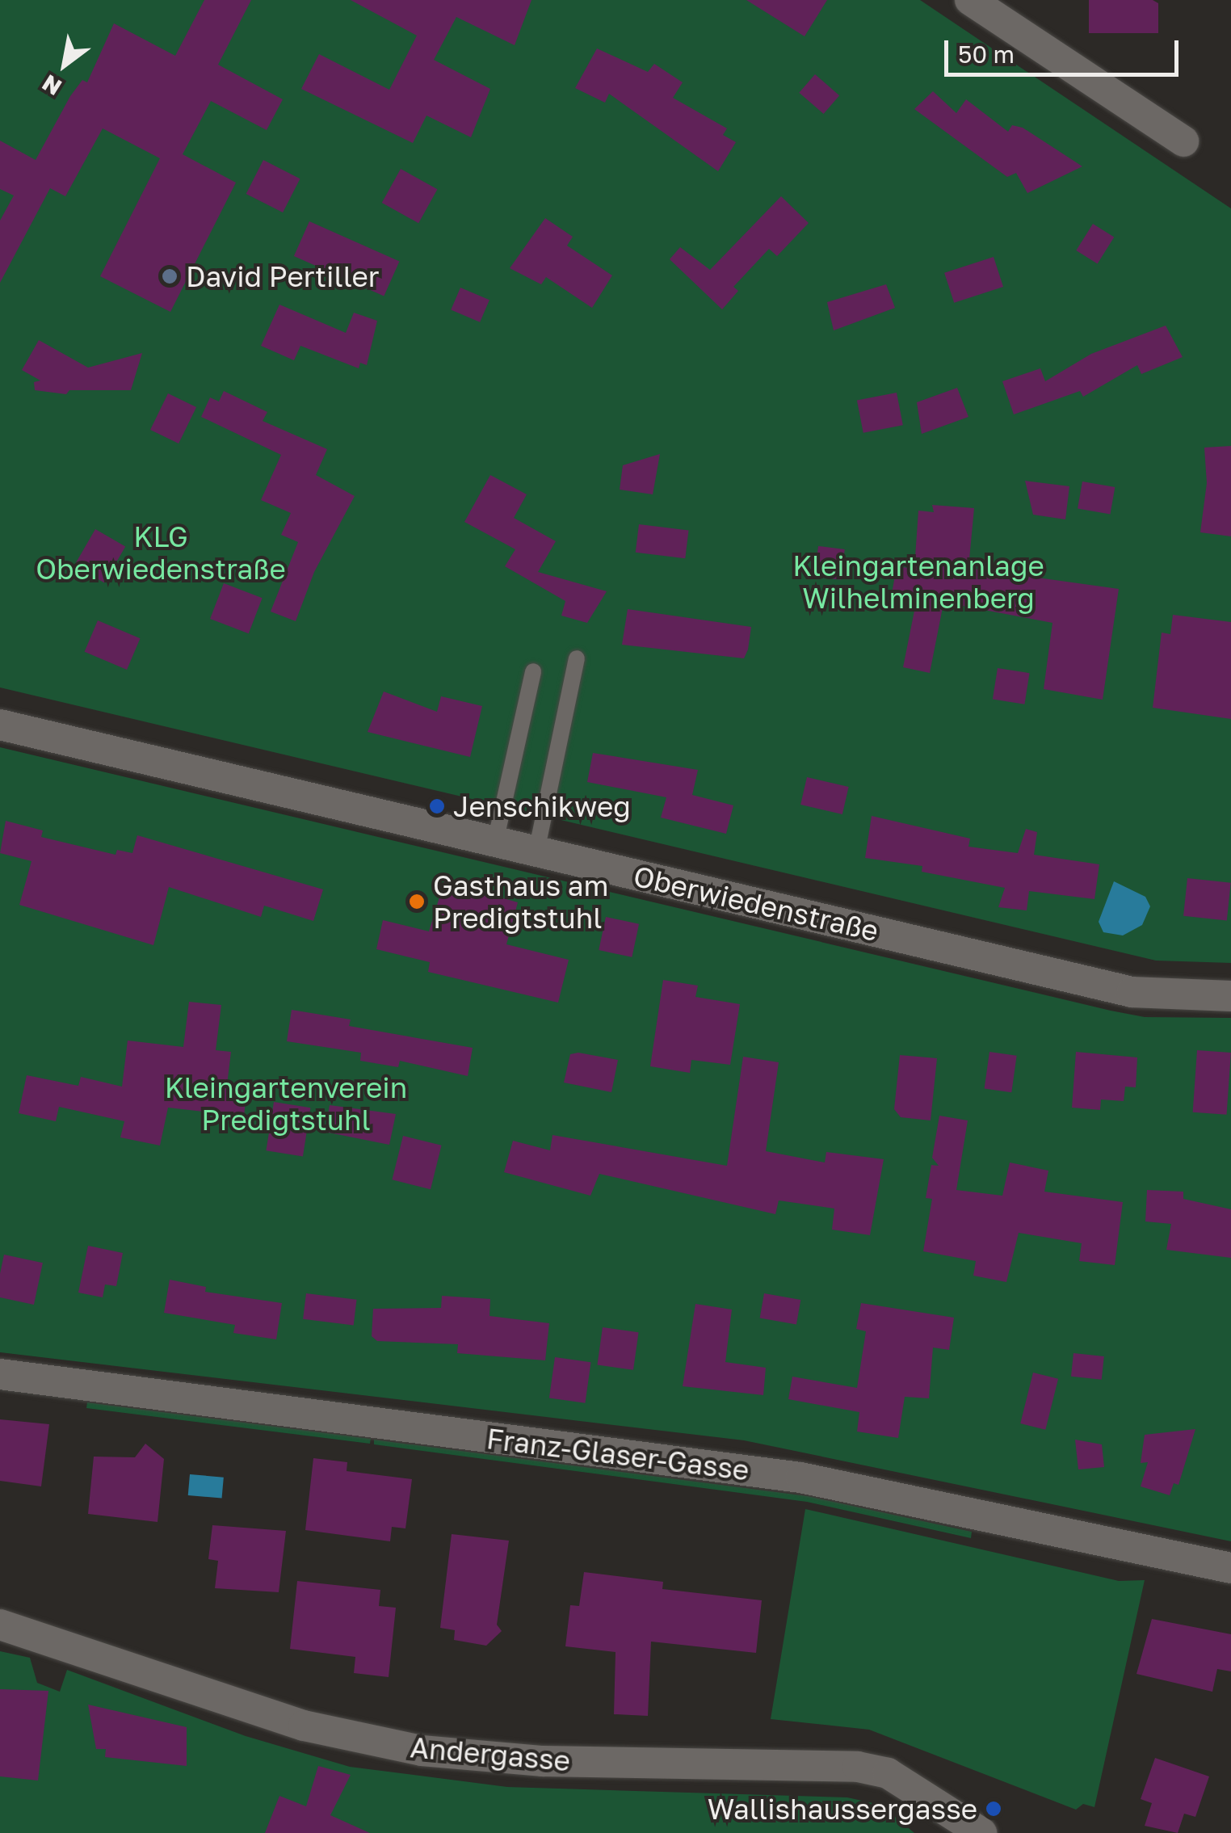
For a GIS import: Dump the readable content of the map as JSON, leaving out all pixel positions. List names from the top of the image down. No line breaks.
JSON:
{"streets":{"street":["Oberwiedenstraße","Franz-Glaser-Gasse","Andergasse"]},"parks":["KLG Oberwiedenstraße","Kleingartenanlage Wilhelminenberg","Kleingartenverein Predigtstuhl"],"places":["David Pertiller","Jenschikweg","Gasthaus am Predigtstuhl","Wallishaussergasse"],"scale_bar":"50 m","north":"bottom left"}
